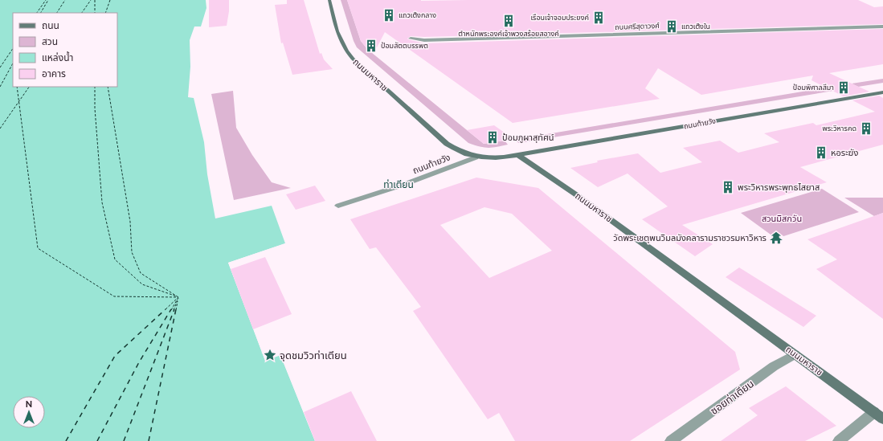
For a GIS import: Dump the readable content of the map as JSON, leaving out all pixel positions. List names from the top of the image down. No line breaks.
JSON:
{"streets":{"street":["ถนนศรีสุดาวงศ์","ถนนมหาราช","ถนนท้ายวัง","ซอยท่าเตียน"]},"crossings":[["ถนนมหาราช","ถนนท้ายวัง"],["ถนนมหาราช","ซอยท่าเตียน"]],"districts":["ท่าเตียน"],"parks":["สวนมิสกวัน"],"places":{"building":["แถวเต๊งกลาง","เรือนเจ้าจอมประยงค์","ตำหนักพระองค์เจ้าพวงสร้อยสอางค์","แถวเต๊งใน","ป้อมสัตตบรรพต","ป้อมพิศาลสีมา","พระวิหารคด","ป้อมภูผาสุทัศน์","หอระฆัง","พระวิหารพระพุทธไสยาส"],"temple":["วัดพระเชตุพนวิมลมังคลารามราชวรมหาวิหาร"],"place":["จุดชมวิวท่าเตียน"]},"legend":["ถนน","สวน","แหล่งน้ำ","อาคาร"],"north":"top"}
